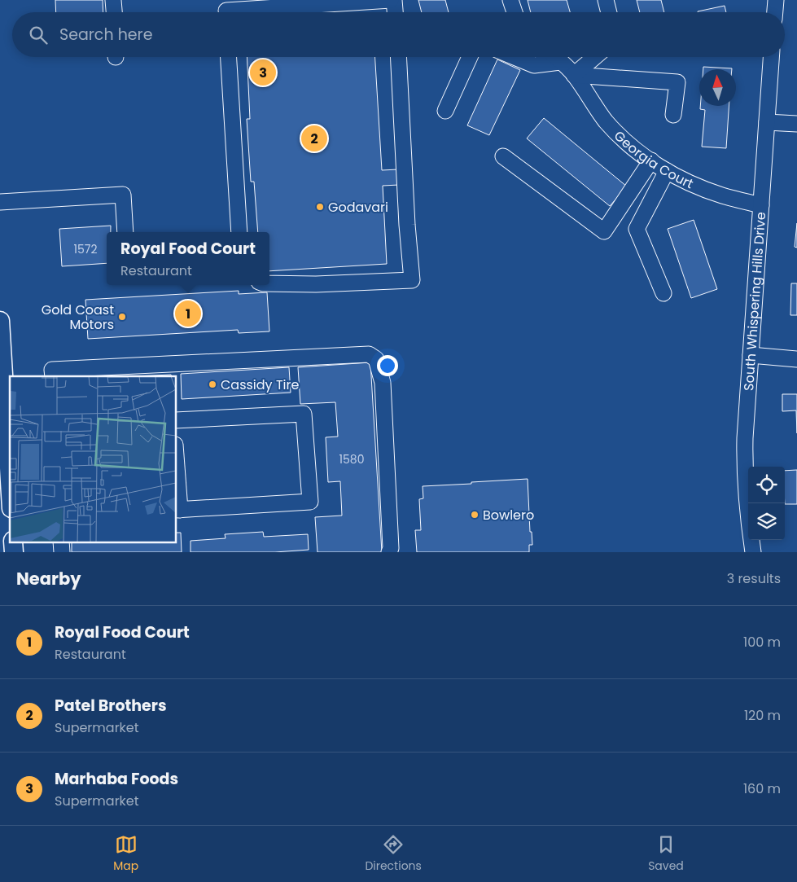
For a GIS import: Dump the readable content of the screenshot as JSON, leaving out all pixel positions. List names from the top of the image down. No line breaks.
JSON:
{"streets":{"street":["Georgia Court","South Whispering Hills Drive"]},"crossings":[["Georgia Court","South Whispering Hills Drive"]],"places":["Godavari","Gold Coast Motors","Cassidy Tire","Bowlero"],"house_numbers":["1572","1580"],"north":"top","page":{"search":"Search here","pins":["3","2","1"],"popup":["Royal Food Court","Restaurant"],"heading":["Nearby","3 results"],"list":[{"mark":"1","name":"Royal Food Court","note":"Restaurant","value":"100 m"},{"mark":"2","name":"Patel Brothers","note":"Supermarket","value":"120 m"},{"mark":"3","name":"Marhaba Foods","note":"Supermarket","value":"160 m"}],"nav":["Map","Directions","Saved"]}}
